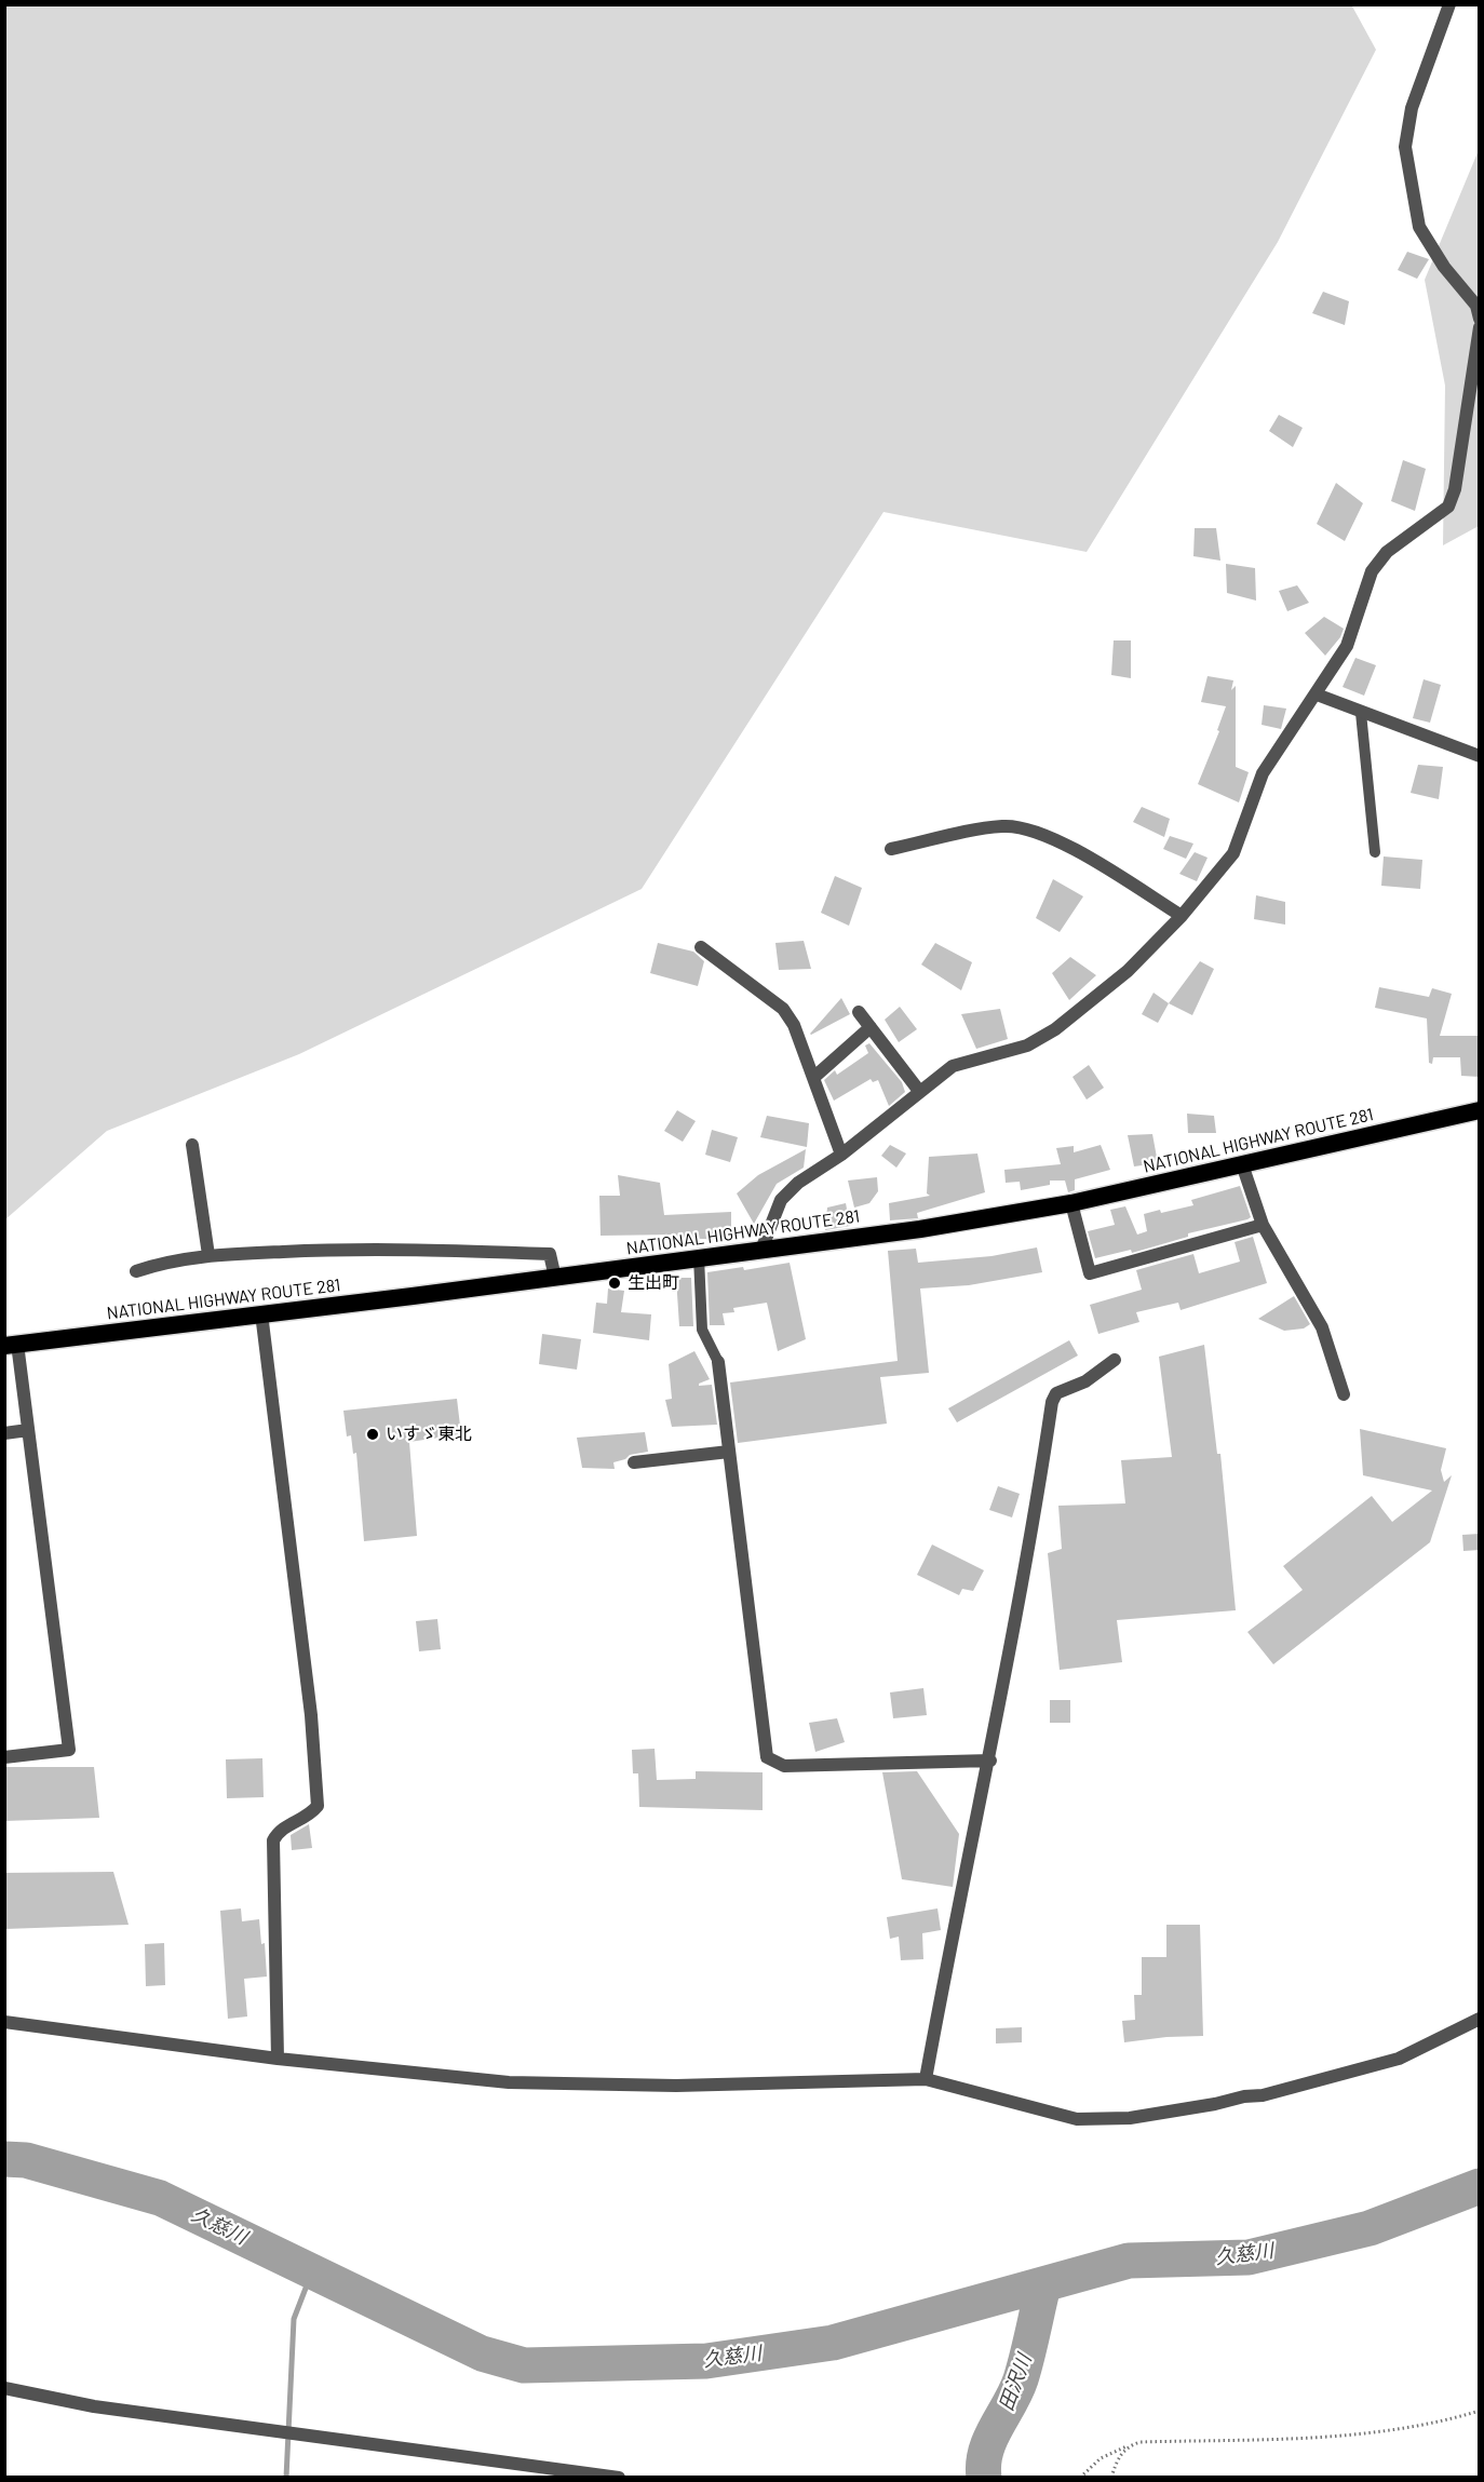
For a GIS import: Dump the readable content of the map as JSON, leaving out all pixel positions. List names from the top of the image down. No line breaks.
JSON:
{"streets":{"highway":["NATIONAL HIGHWAY ROUTE 281"]},"water":["久慈川","田沢川"],"places":["生出町","いすゞ東北"]}
